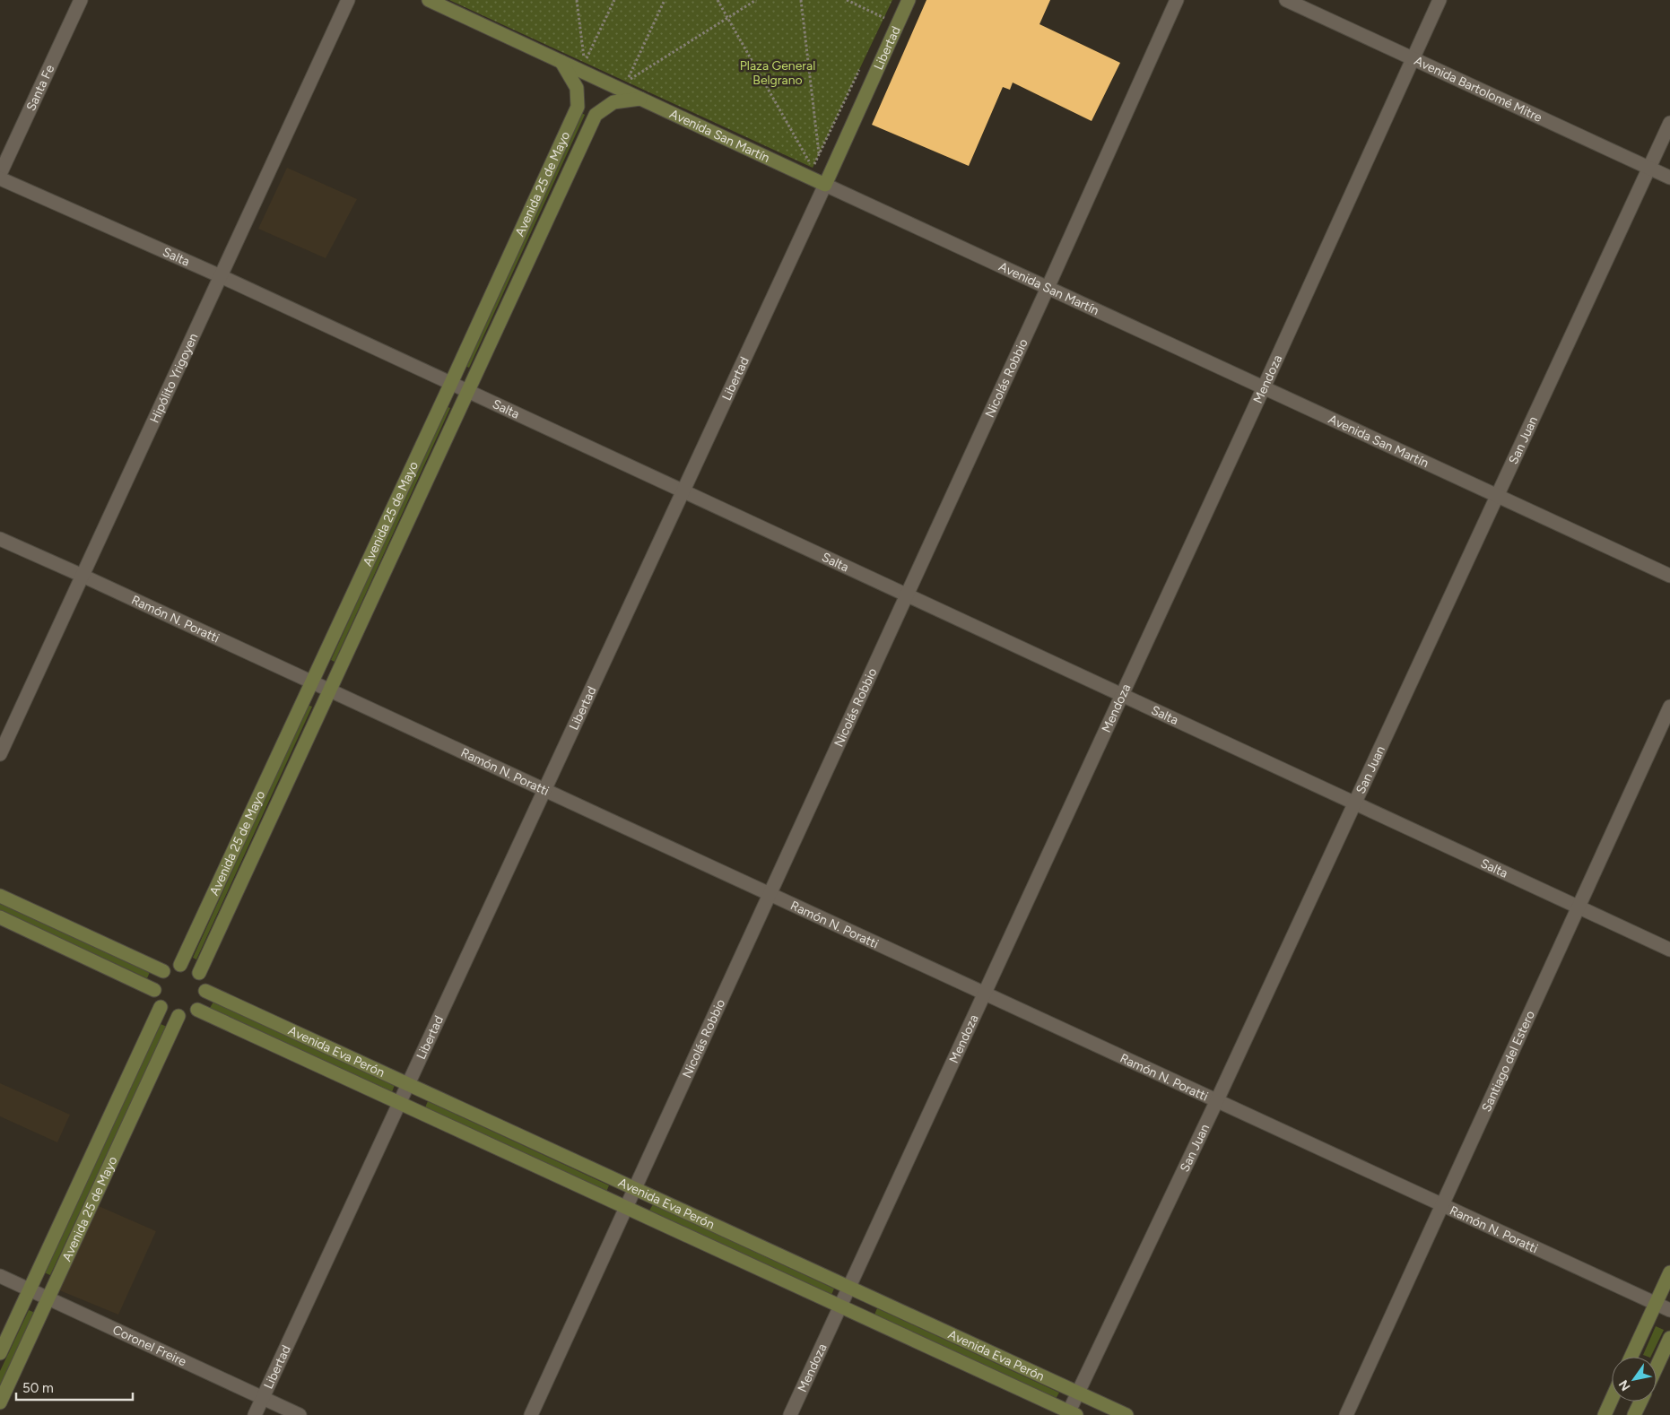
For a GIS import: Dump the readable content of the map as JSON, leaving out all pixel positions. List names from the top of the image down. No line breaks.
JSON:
{"streets":{"main road":["Libertad","Avenida San Martín","Avenida 25 de Mayo","Avenida Eva Perón"],"street":["Santa Fe","Avenida Bartolomé Mitre","Salta","Hipólito Yrigoyen","Nicolás Robbio","Mendoza","San Juan","Ramón N. Poratti","Santiago del Estero","Coronel Freire"]},"crossings":[["Libertad","Avenida San Martín"],["Libertad","Salta"],["Libertad","Ramón N. Poratti"],["Libertad","Avenida Eva Perón"],["Libertad","Coronel Freire"],["Avenida Bartolomé Mitre","Mendoza"],["Avenida Bartolomé Mitre","San Juan"],["Avenida San Martín","Avenida 25 de Mayo"],["Avenida San Martín","Nicolás Robbio"],["Avenida San Martín","Mendoza"],["Avenida San Martín","San Juan"],["Avenida 25 de Mayo","Salta"],["Avenida 25 de Mayo","Ramón N. Poratti"],["Avenida 25 de Mayo","Avenida Eva Perón"],["Avenida 25 de Mayo","Coronel Freire"],["Salta","Hipólito Yrigoyen"],["Salta","Nicolás Robbio"],["Salta","Mendoza"],["Salta","San Juan"],["Salta","Santiago del Estero"],["Hipólito Yrigoyen","Ramón N. Poratti"],["Nicolás Robbio","Ramón N. Poratti"],["Nicolás Robbio","Avenida Eva Perón"],["Mendoza","Ramón N. Poratti"],["Mendoza","Avenida Eva Perón"],["San Juan","Ramón N. Poratti"],["San Juan","Avenida Eva Perón"],["Ramón N. Poratti","Santiago del Estero"]],"parks":["Plaza General Belgrano"],"scale_bar":"50 m","north":"bottom left"}
